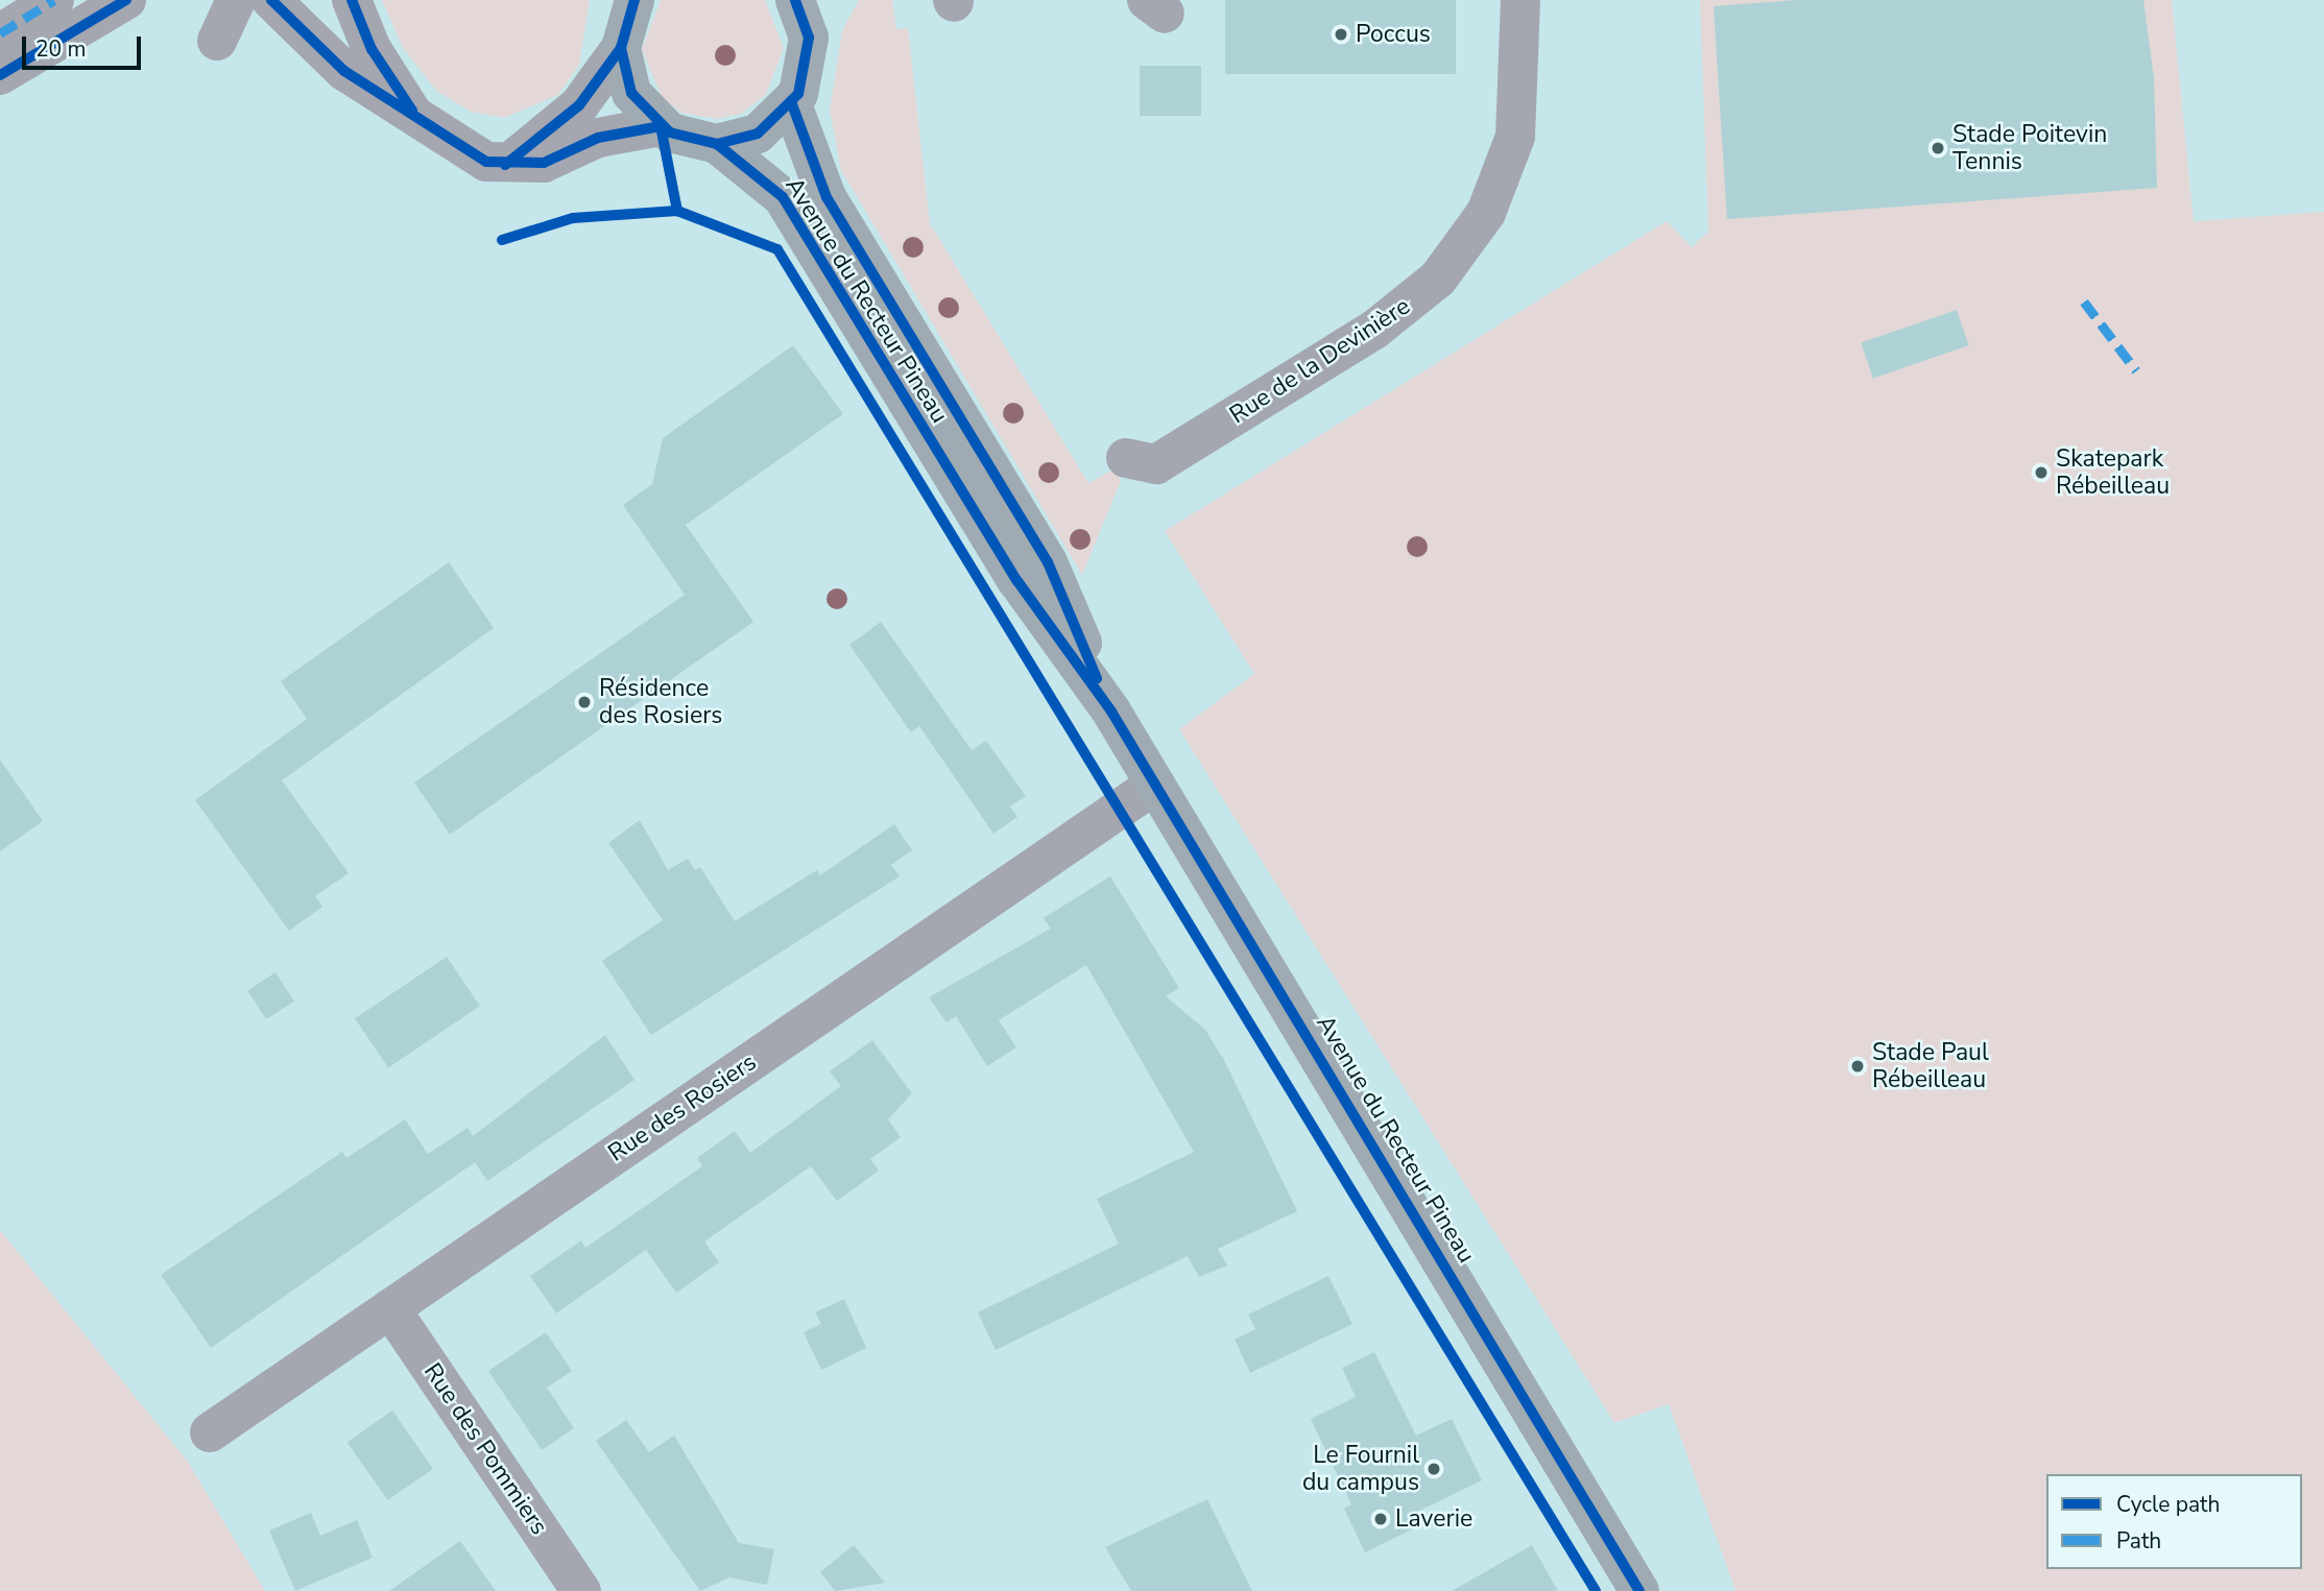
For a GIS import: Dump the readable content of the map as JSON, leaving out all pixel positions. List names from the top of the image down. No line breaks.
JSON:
{"streets":{"main road":["Avenue du Recteur Pineau"],"street":["Rue de la Devinière","Rue des Rosiers","Rue des Pommiers"]},"crossings":[["Avenue du Recteur Pineau","Rue des Rosiers"],["Rue des Rosiers","Rue des Pommiers"]],"places":["Poccus","Stade Poitevin Tennis","Skatepark Rébeilleau","Résidence des Rosiers","Stade Paul Rébeilleau","Le Fournil du campus","Laverie"],"legend":["Cycle path","Path"],"scale_bar":"20 m"}
